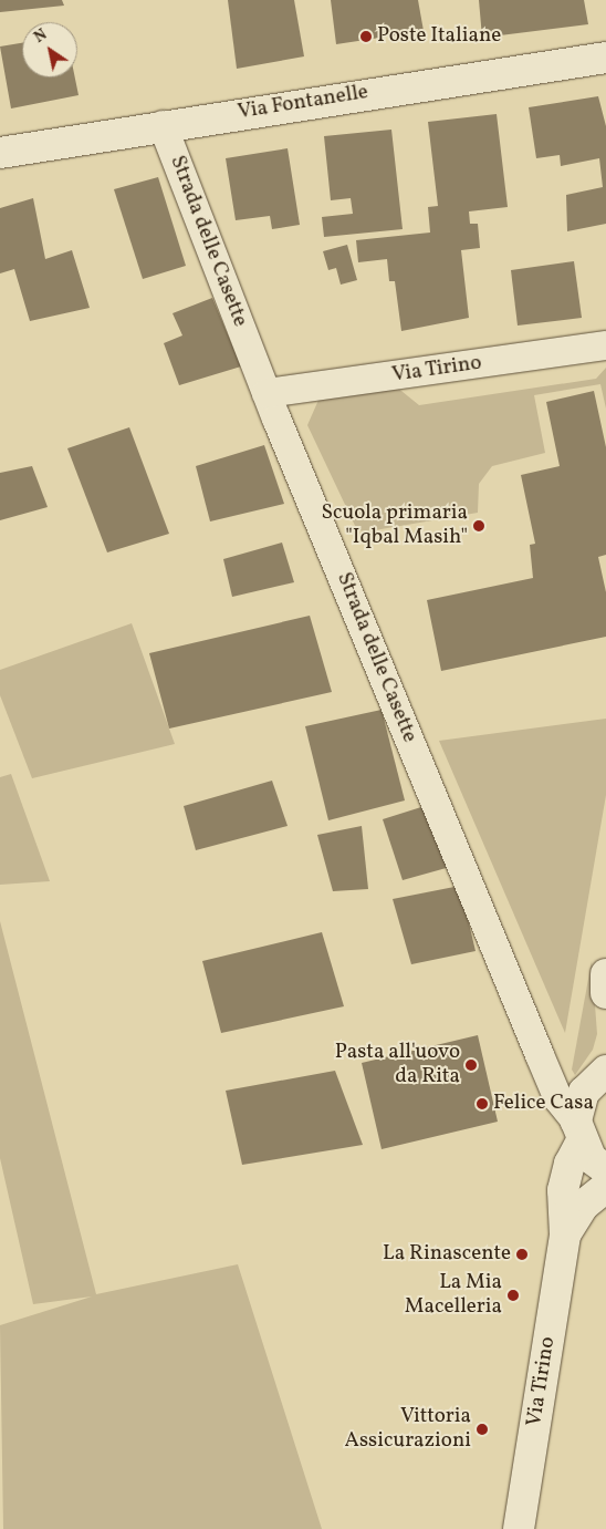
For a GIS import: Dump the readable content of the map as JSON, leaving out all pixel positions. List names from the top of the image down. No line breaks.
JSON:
{"streets":{"street":["Via Fontanelle","Strada delle Casette","Via Tirino"]},"crossings":[["Via Fontanelle","Strada delle Casette"],["Strada delle Casette","Via Tirino"]],"places":["Poste Italiane","Scuola primaria \"Iqbal Masih\"","Pasta all'uovo da Rita","Felice Casa","La Rinascente","La Mia Macelleria","Vittoria Assicurazioni"],"north":"top left"}
